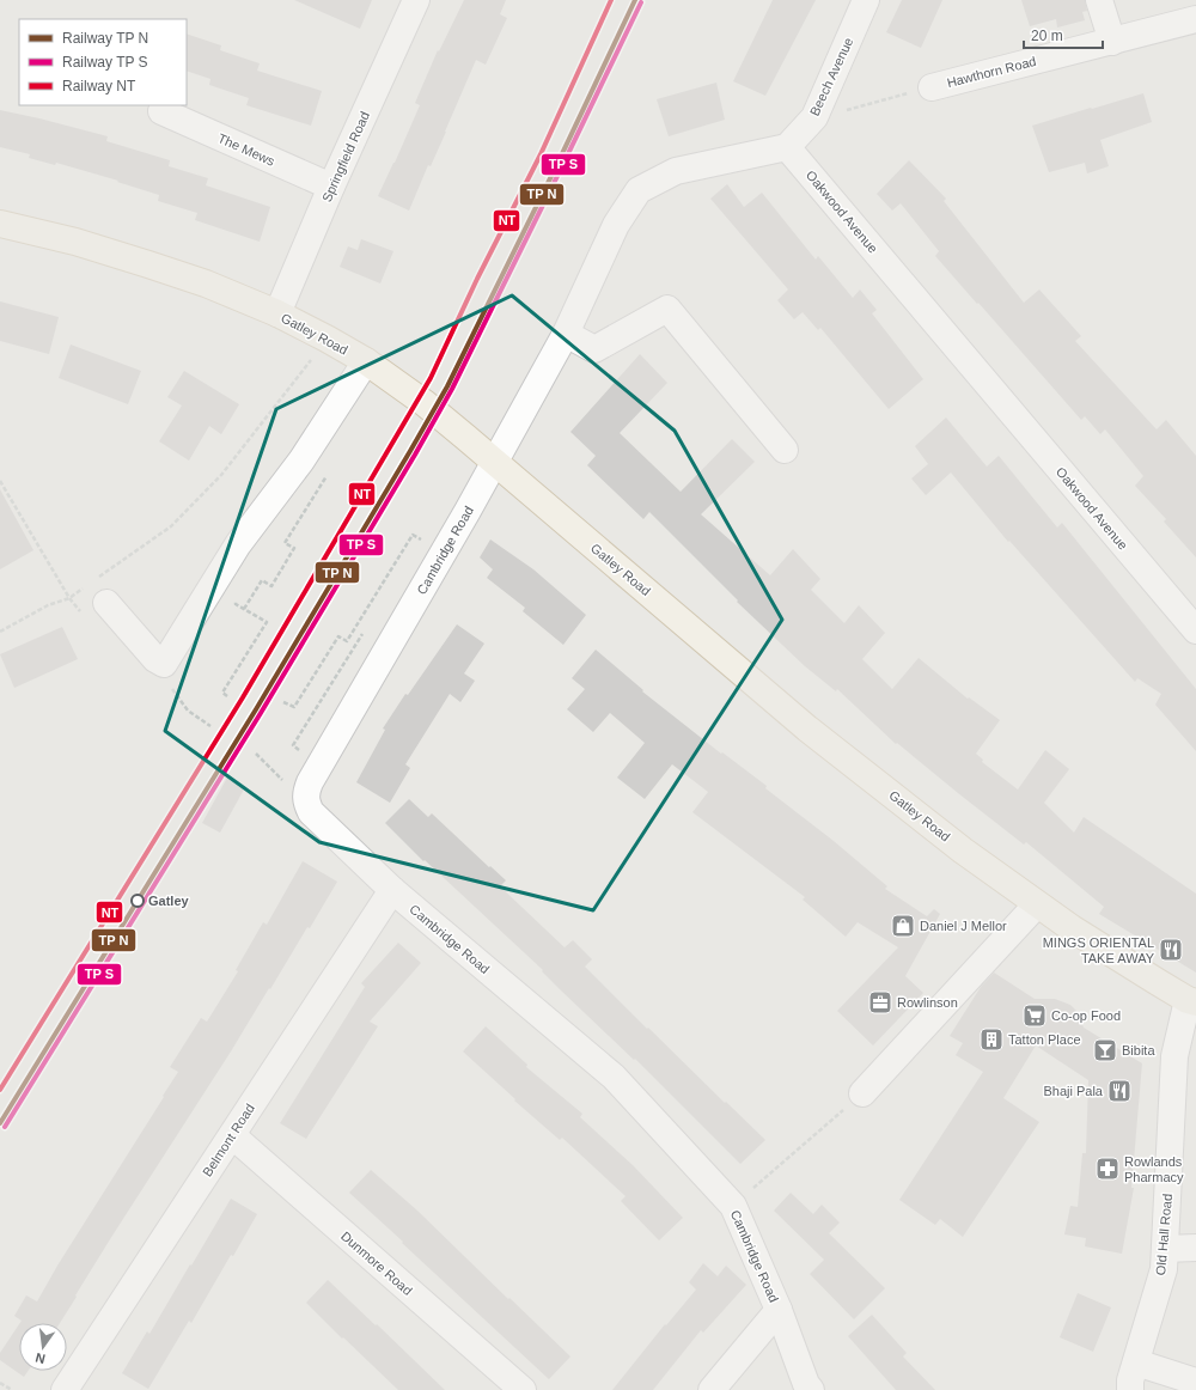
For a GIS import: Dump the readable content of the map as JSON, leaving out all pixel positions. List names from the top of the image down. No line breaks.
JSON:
{"streets":{"main road":["Gatley Road"],"street":["Hawthorn Road","Beech Avenue","The Mews","Springfield Road","Oakwood Avenue","Cambridge Road","Belmont Road","Old Hall Road","Dunmore Road"]},"crossings":[["Hawthorn Road","Beech Avenue"],["Beech Avenue","Oakwood Avenue"],["The Mews","Springfield Road"],["Springfield Road","Gatley Road"],["Gatley Road","Cambridge Road"],["Gatley Road","Old Hall Road"],["Cambridge Road","Belmont Road"],["Belmont Road","Dunmore Road"]],"places":{"other":["Gatley"],"shop":["Daniel J Mellor"],"restaurant":["MINGS ORIENTAL TAKE AWAY","Bhaji Pala"],"office":["Rowlinson"],"supermarket":["Co-op Food"],"building":["Tatton Place"],"bar":["Bibita"],"pharmacy":["Rowlands Pharmacy"]},"lines":["rail line NT"],"legend":["Railway TP N","Railway TP S","Railway NT"],"scale_bar":"20 m","north":"bottom"}
